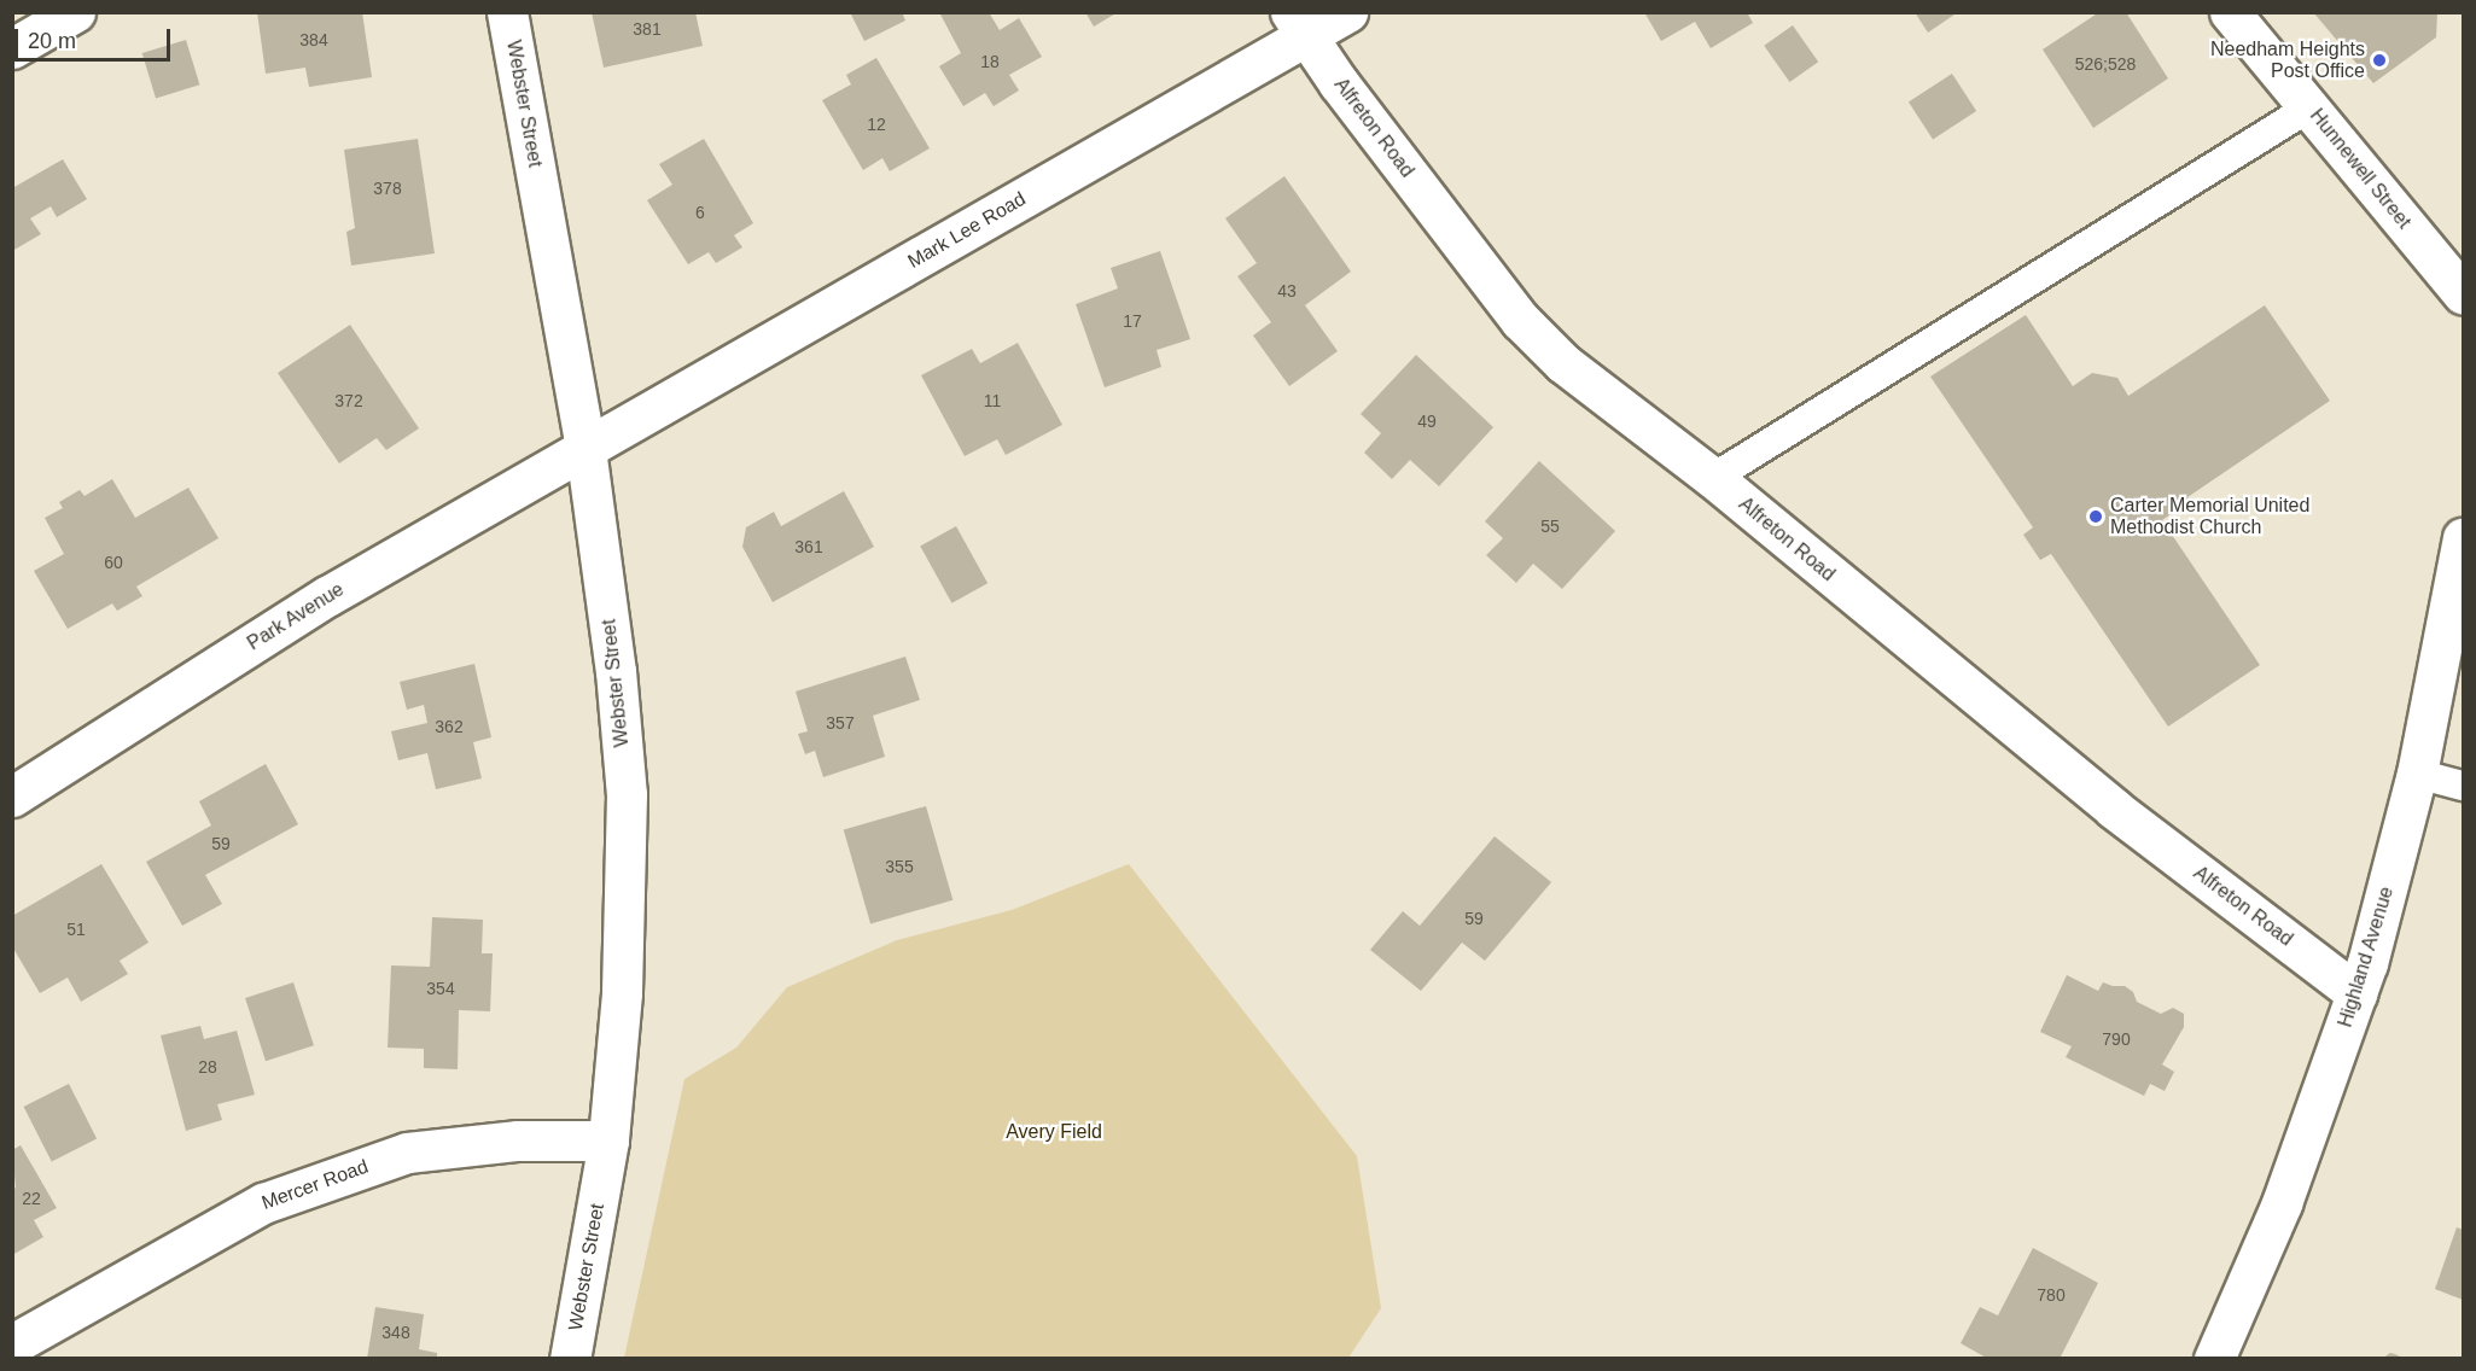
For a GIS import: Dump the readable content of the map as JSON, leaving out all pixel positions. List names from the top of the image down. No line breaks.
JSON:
{"streets":{"street":["Webster Street","Alfreton Road","Hunnewell Street","Mark Lee Road","Park Avenue","Highland Avenue","Mercer Road"]},"crossings":[["Webster Street","Mark Lee Road"],["Webster Street","Park Avenue"],["Webster Street","Mercer Road"],["Alfreton Road","Mark Lee Road"],["Alfreton Road","Highland Avenue"],["Mark Lee Road","Park Avenue"]],"parks":["Avery Field"],"places":["Needham Heights Post Office","Carter Memorial United Methodist Church"],"house_numbers":["381","384","18","526;528","12","378","6","43","17","372","11","49","55","361","60","357","362","59","355","59","51","354","790","28","22","780","348"],"scale_bar":"20 m"}
